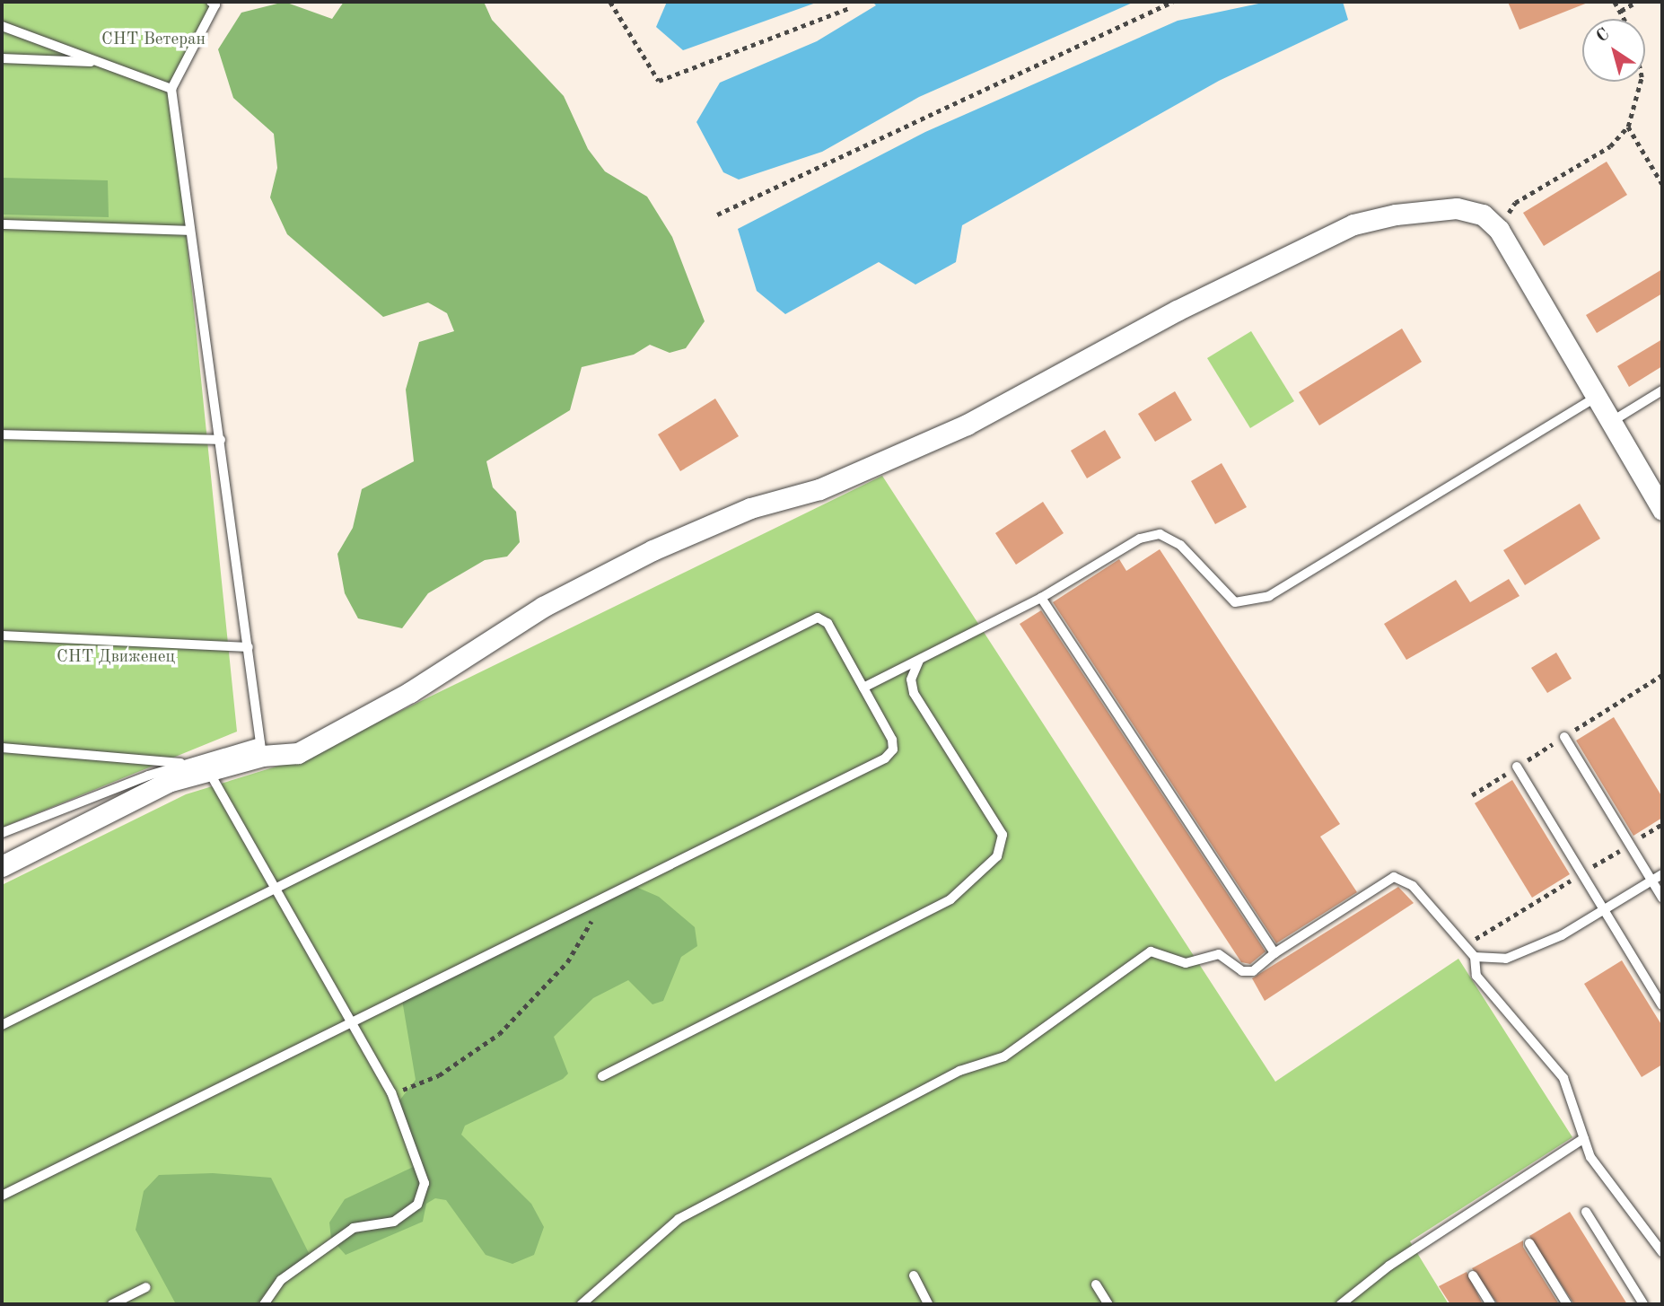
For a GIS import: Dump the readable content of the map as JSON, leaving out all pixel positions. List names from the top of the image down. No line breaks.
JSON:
{"parks":["СНТ Ветеран","СНТ Движенец"],"north":"top left"}
